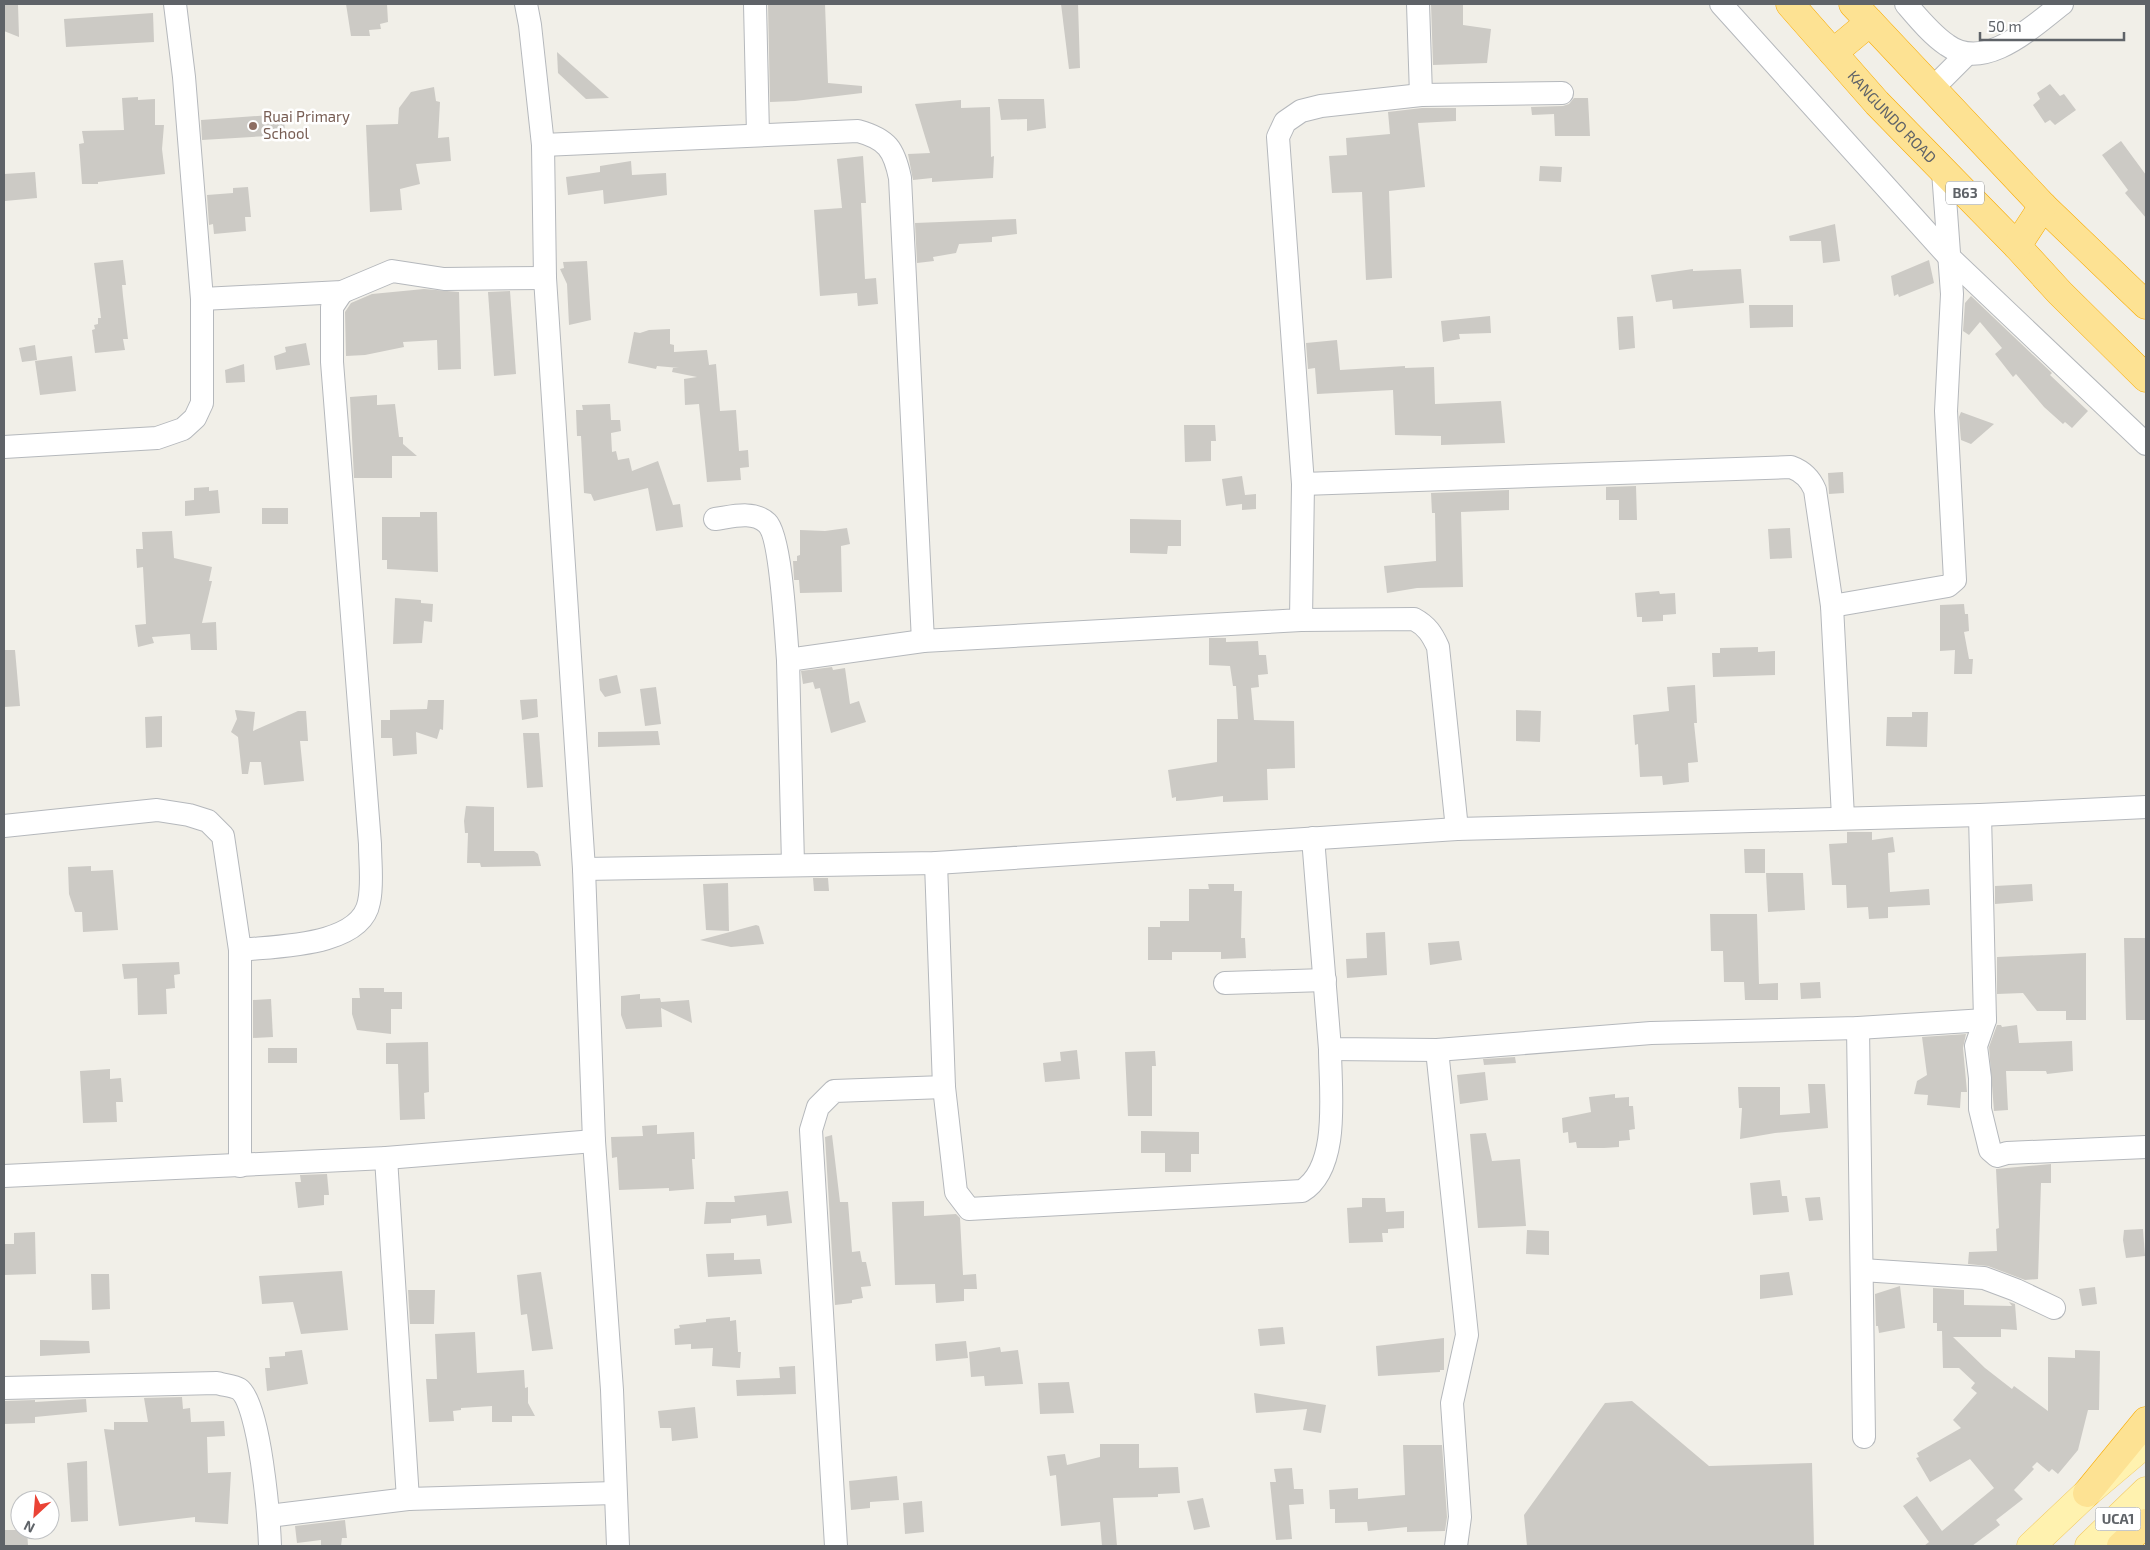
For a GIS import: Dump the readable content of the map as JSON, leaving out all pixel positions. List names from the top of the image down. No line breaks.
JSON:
{"streets":{"highway":["KANGUNDO ROAD","B63"],"main road":["UCA1"]},"places":["Ruai Primary School"],"scale_bar":"50 m","north":"bottom left"}
